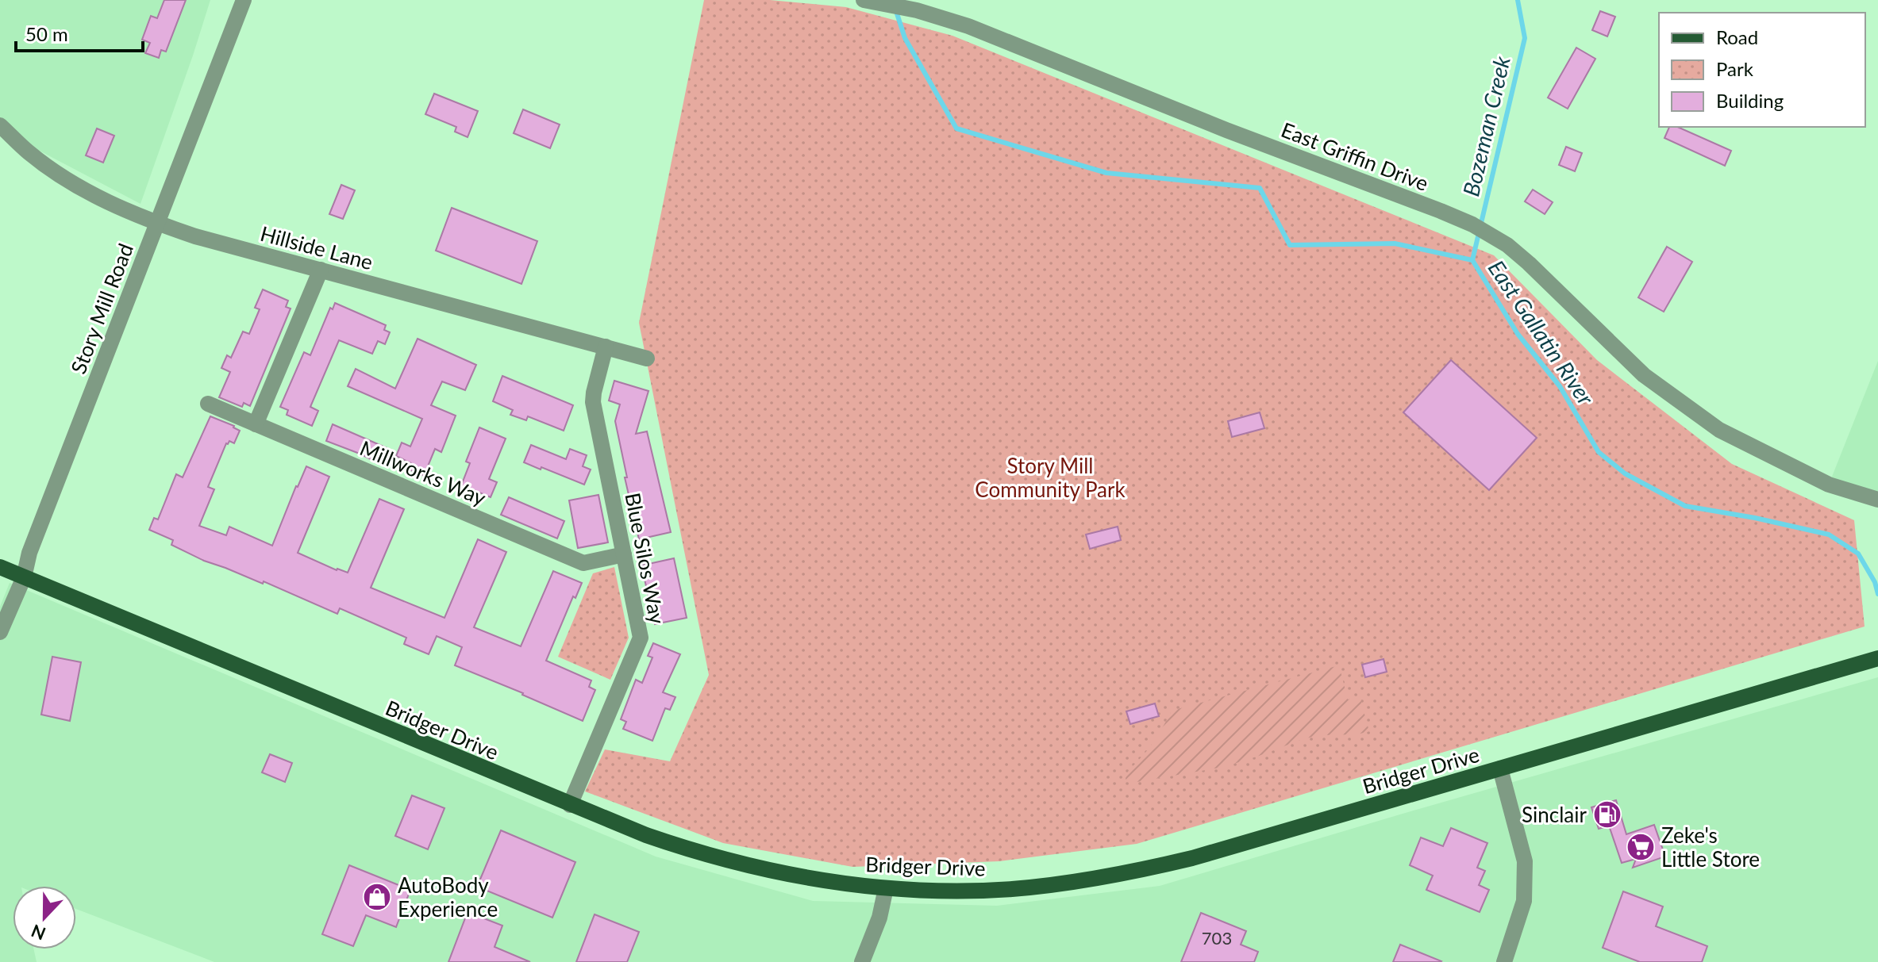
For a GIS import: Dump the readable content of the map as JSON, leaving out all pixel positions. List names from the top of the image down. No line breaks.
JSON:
{"streets":{"main road":["Bridger Drive"],"street":["East Griffin Drive","Hillside Lane","Story Mill Road","Millworks Way","Blue Silos Way"]},"crossings":[["Hillside Lane","Story Mill Road"],["Hillside Lane","Blue Silos Way"],["Story Mill Road","Bridger Drive"],["Millworks Way","Blue Silos Way"],["Blue Silos Way","Bridger Drive"]],"water":["Bozeman Creek","East Gallatin River"],"parks":["Story Mill Community Park"],"places":{"fuel station":["Sinclair"],"supermarket":["Zeke's Little Store"],"shop":["AutoBody Experience"]},"house_numbers":["703"],"legend":["Road","Park","Building"],"scale_bar":"50 m","north":"bottom"}
